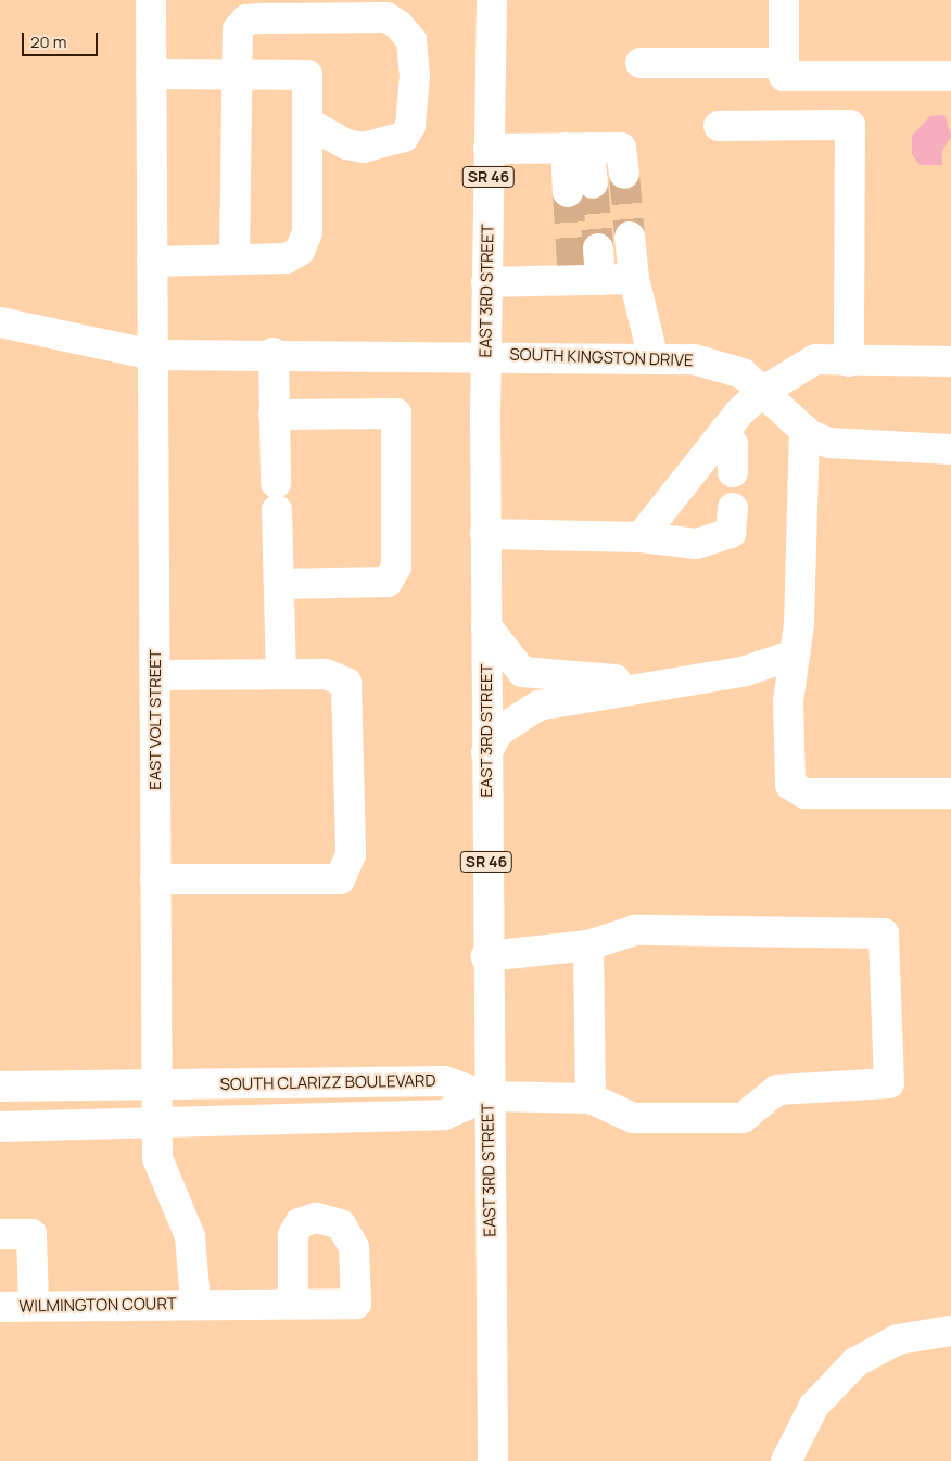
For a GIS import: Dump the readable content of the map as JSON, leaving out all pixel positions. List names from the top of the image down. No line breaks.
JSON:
{"streets":{"main road":["SR 46","EAST 3RD STREET","SOUTH KINGSTON DRIVE","EAST VOLT STREET","SOUTH CLARIZZ BOULEVARD","WILMINGTON COURT"]},"crossings":[["EAST 3RD STREET","SOUTH KINGSTON DRIVE"],["EAST 3RD STREET","SOUTH CLARIZZ BOULEVARD"],["SOUTH KINGSTON DRIVE","EAST VOLT STREET"],["EAST VOLT STREET","SOUTH CLARIZZ BOULEVARD"],["EAST VOLT STREET","WILMINGTON COURT"],["SOUTH CLARIZZ BOULEVARD","WILMINGTON COURT"]],"scale_bar":"20 m"}
